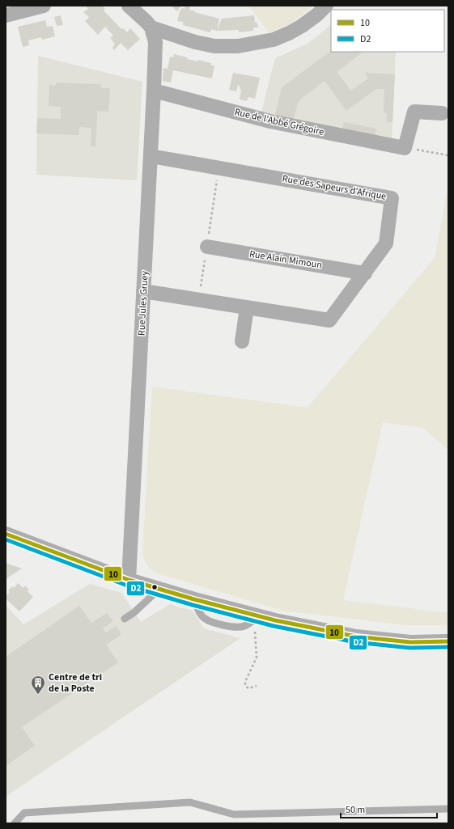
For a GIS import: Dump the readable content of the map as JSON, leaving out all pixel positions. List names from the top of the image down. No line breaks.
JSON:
{"streets":{"street":["Rue de l'Abbé Grégoire","Rue des Sapeurs d'Afrique","Rue Alain Mimoun","Rue Jules Gruey"]},"crossings":[["Rue de l'Abbé Grégoire","Rue Jules Gruey"],["Rue des Sapeurs d'Afrique","Rue Alain Mimoun"],["Rue des Sapeurs d'Afrique","Rue Jules Gruey"]],"places":{"building":["Centre de tri de la Poste"]},"lines":["transit line 10","transit line D2"],"legend":["10","D2"],"scale_bar":"50 m"}
